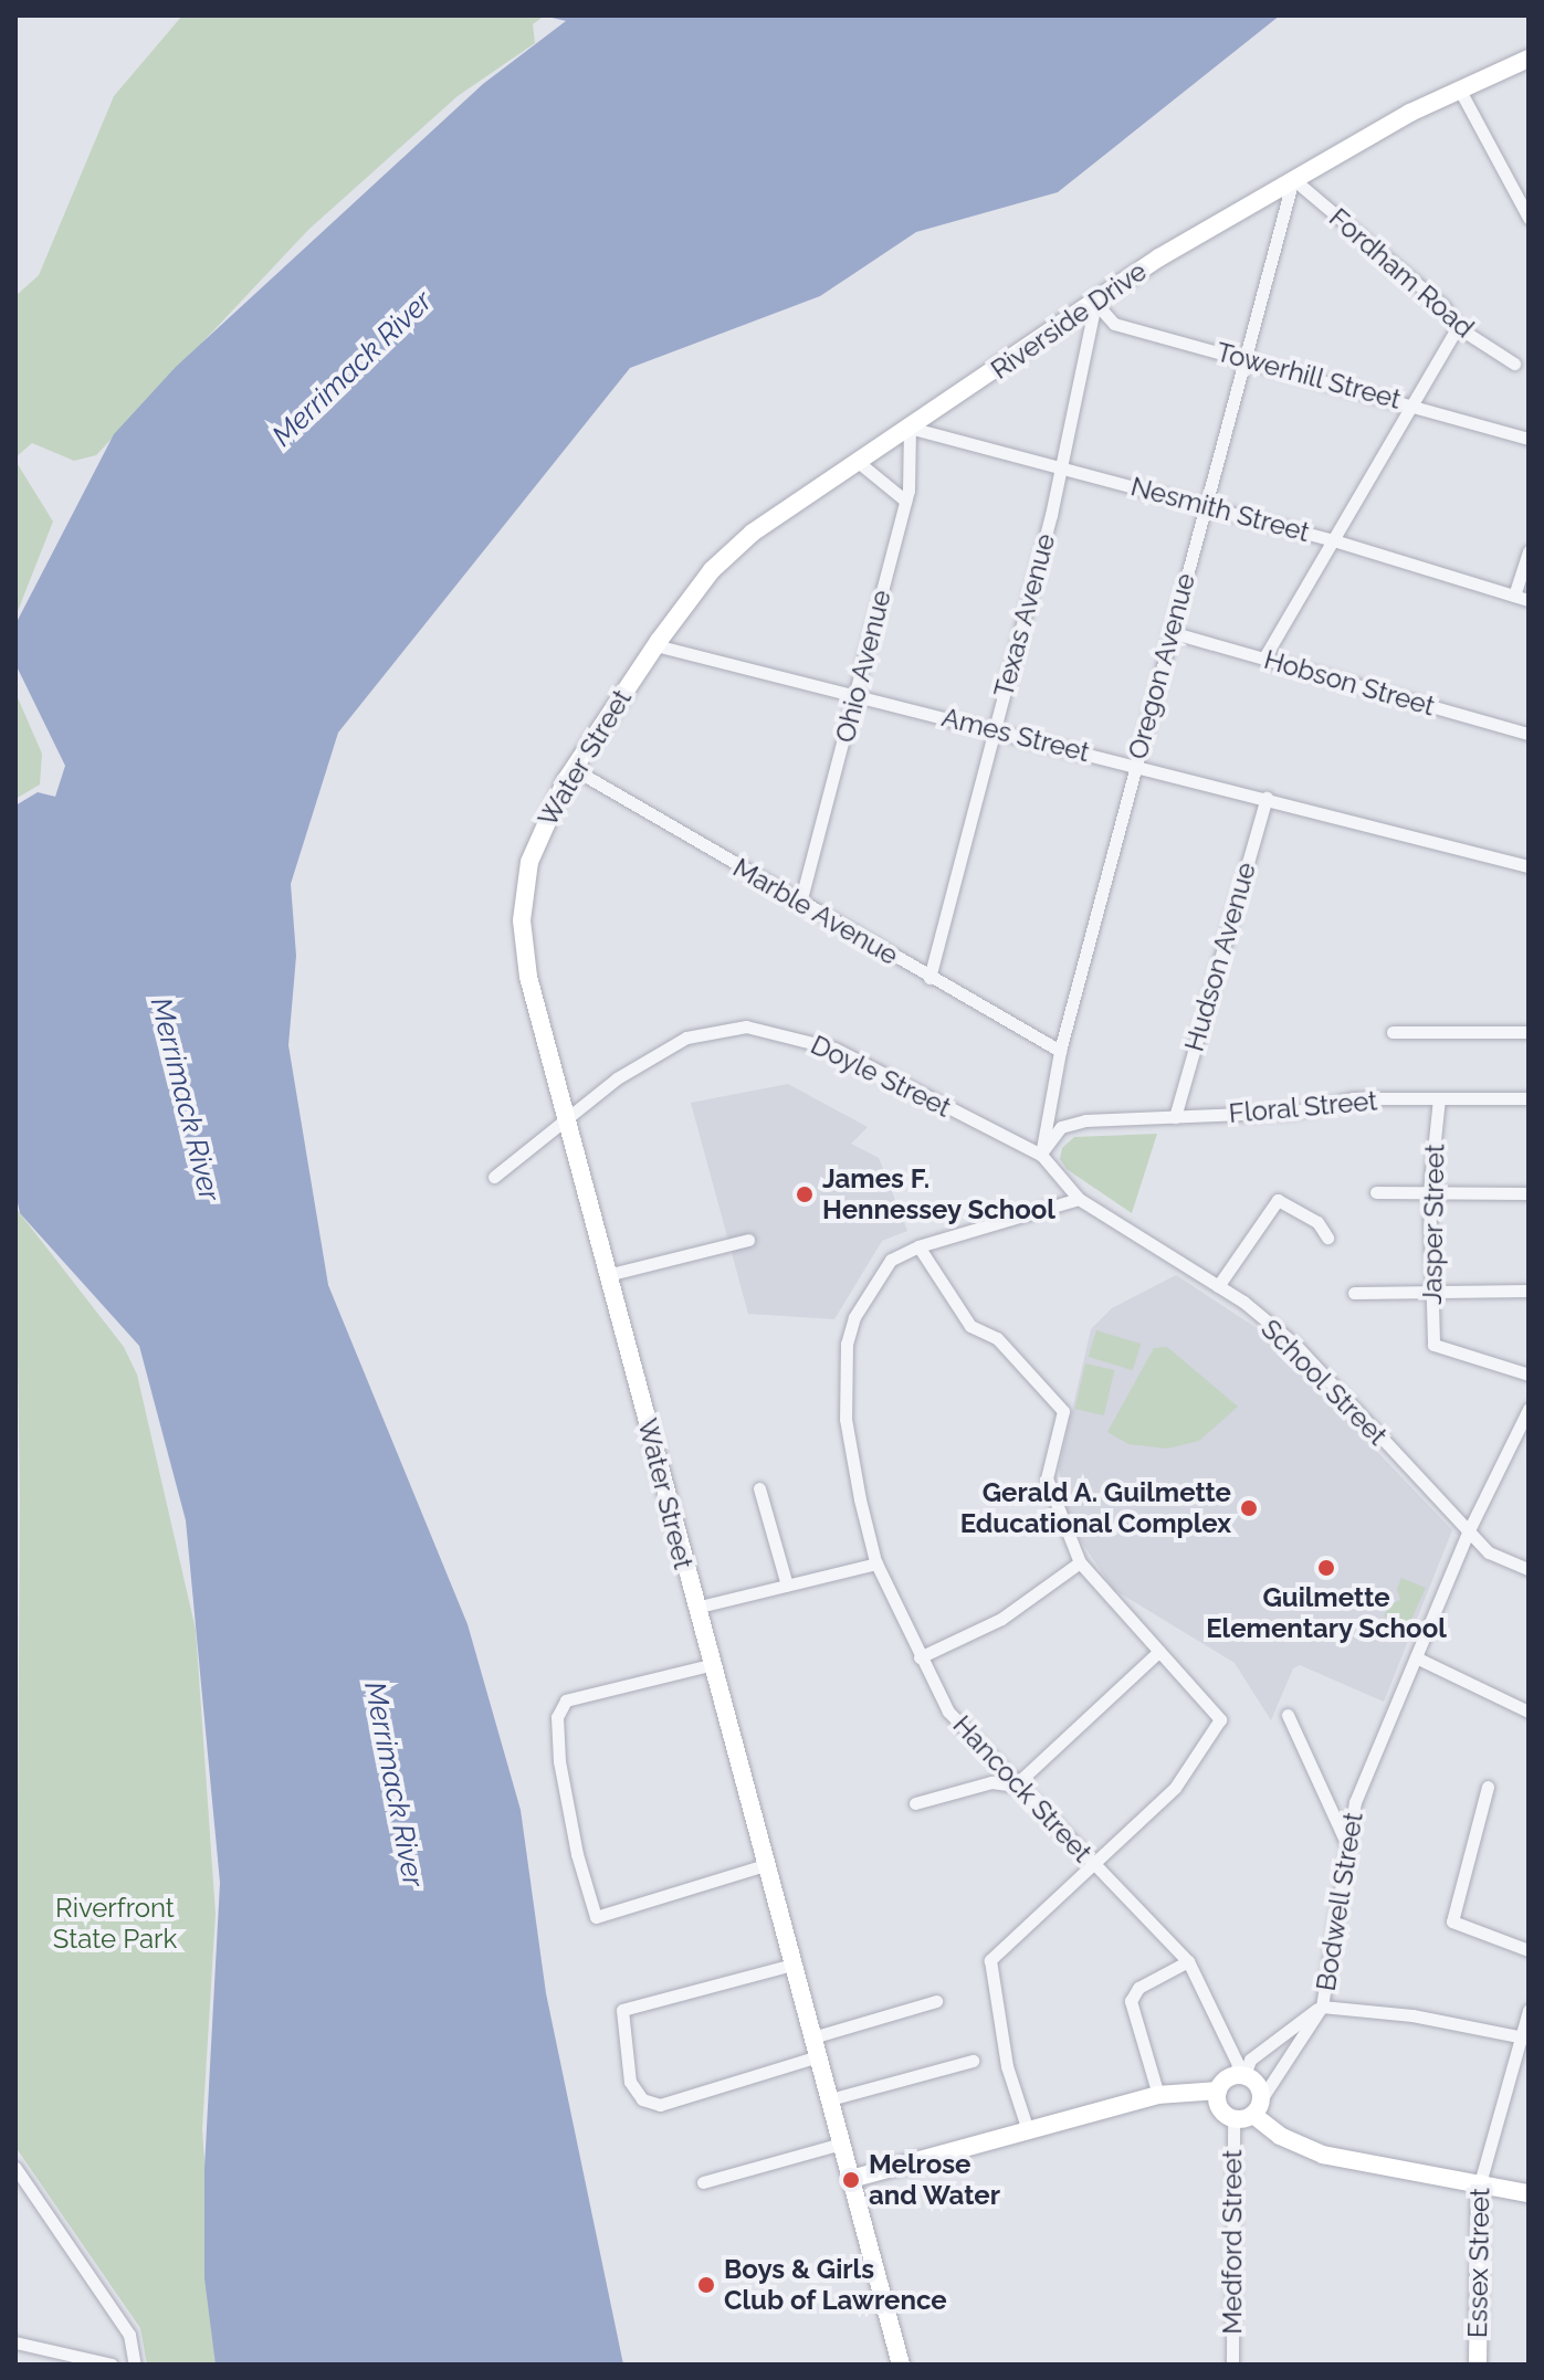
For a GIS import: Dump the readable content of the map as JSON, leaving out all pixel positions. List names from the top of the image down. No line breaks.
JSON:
{"streets":{"main road":["Riverside Drive","Water Street","Essex Street"],"street":["Fordham Road","Towerhill Street","Nesmith Street","Texas Avenue","Ohio Avenue","Oregon Avenue","Hobson Street","Ames Street","Marble Avenue","Hudson Avenue","Doyle Street","Floral Street","Jasper Street","School Street","Hancock Street","Bodwell Street","Medford Street"]},"crossings":[["Fordham Road","Riverside Drive"],["Fordham Road","Oregon Avenue"],["Riverside Drive","Towerhill Street"],["Riverside Drive","Nesmith Street"],["Riverside Drive","Texas Avenue"],["Riverside Drive","Ohio Avenue"],["Riverside Drive","Oregon Avenue"],["Riverside Drive","Ames Street"],["Riverside Drive","Water Street"],["Towerhill Street","Texas Avenue"],["Towerhill Street","Oregon Avenue"],["Nesmith Street","Texas Avenue"],["Nesmith Street","Ohio Avenue"],["Nesmith Street","Oregon Avenue"],["Texas Avenue","Ames Street"],["Texas Avenue","Marble Avenue"],["Ohio Avenue","Ames Street"],["Ohio Avenue","Marble Avenue"],["Oregon Avenue","Hobson Street"],["Oregon Avenue","Ames Street"],["Oregon Avenue","Marble Avenue"],["Oregon Avenue","Doyle Street"],["Oregon Avenue","Floral Street"],["Oregon Avenue","School Street"],["Ames Street","Water Street"],["Ames Street","Hudson Avenue"],["Water Street","Marble Avenue"],["Water Street","Doyle Street"],["Hudson Avenue","Floral Street"],["Doyle Street","Floral Street"],["Doyle Street","School Street"],["Floral Street","Jasper Street"],["Floral Street","School Street"],["School Street","Hancock Street"],["School Street","Bodwell Street"],["Hancock Street","Bodwell Street"],["Hancock Street","Medford Street"],["Bodwell Street","Medford Street"]],"water":["Merrimack River"],"parks":["Riverfront State Park"],"places":["James F. Hennessey School","Gerald A. Guilmette Educational Complex","Guilmette Elementary School","Melrose and Water","Boys & Girls Club of Lawrence"]}
